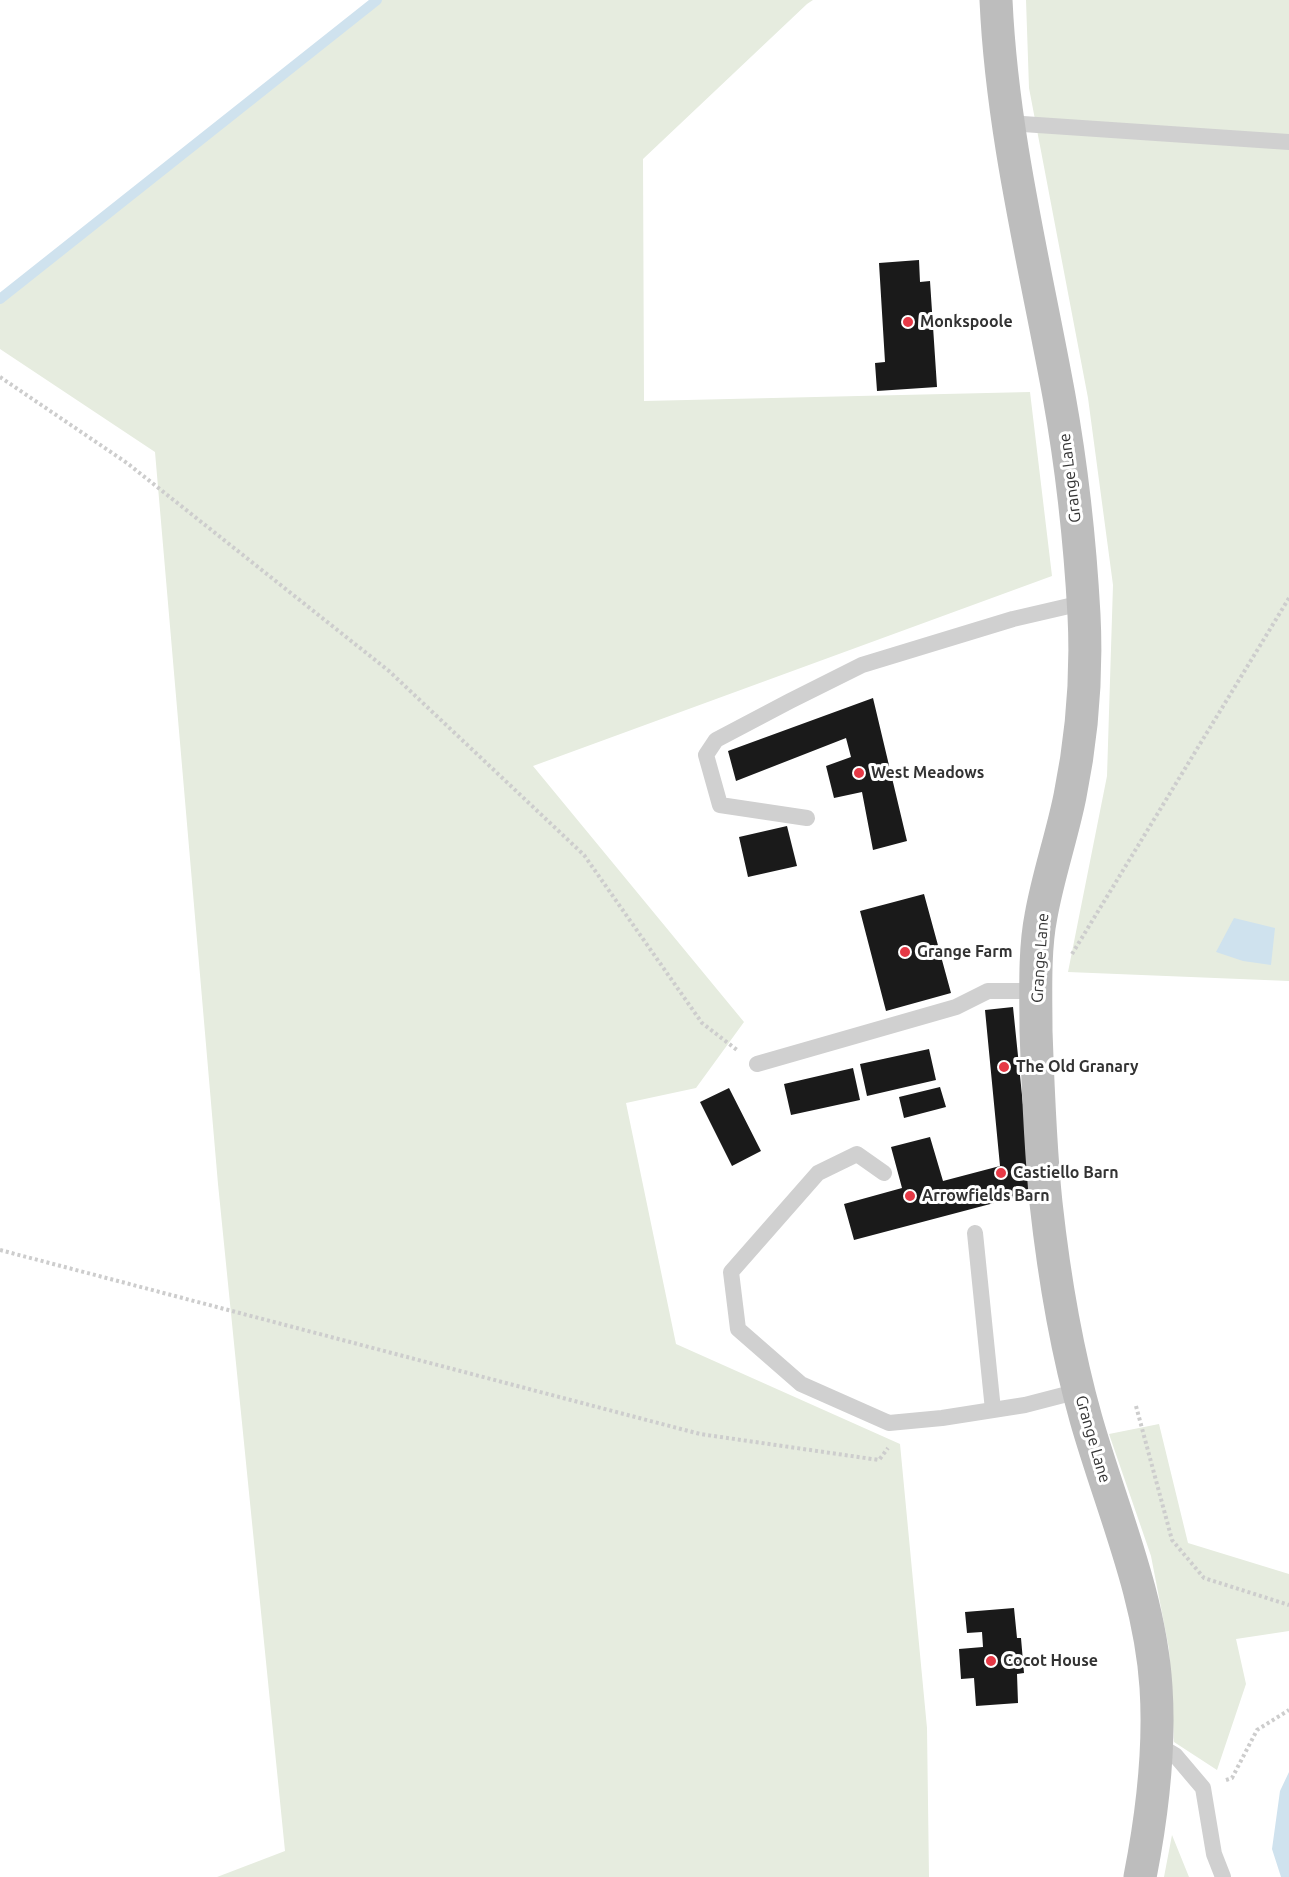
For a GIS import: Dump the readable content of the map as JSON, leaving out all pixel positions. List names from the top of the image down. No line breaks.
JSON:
{"streets":{"street":["Grange Lane"]},"places":["Monkspoole","West Meadows","Grange Farm","The Old Granary","Castiello Barn","Arrowfields Barn","Cocot House"]}
